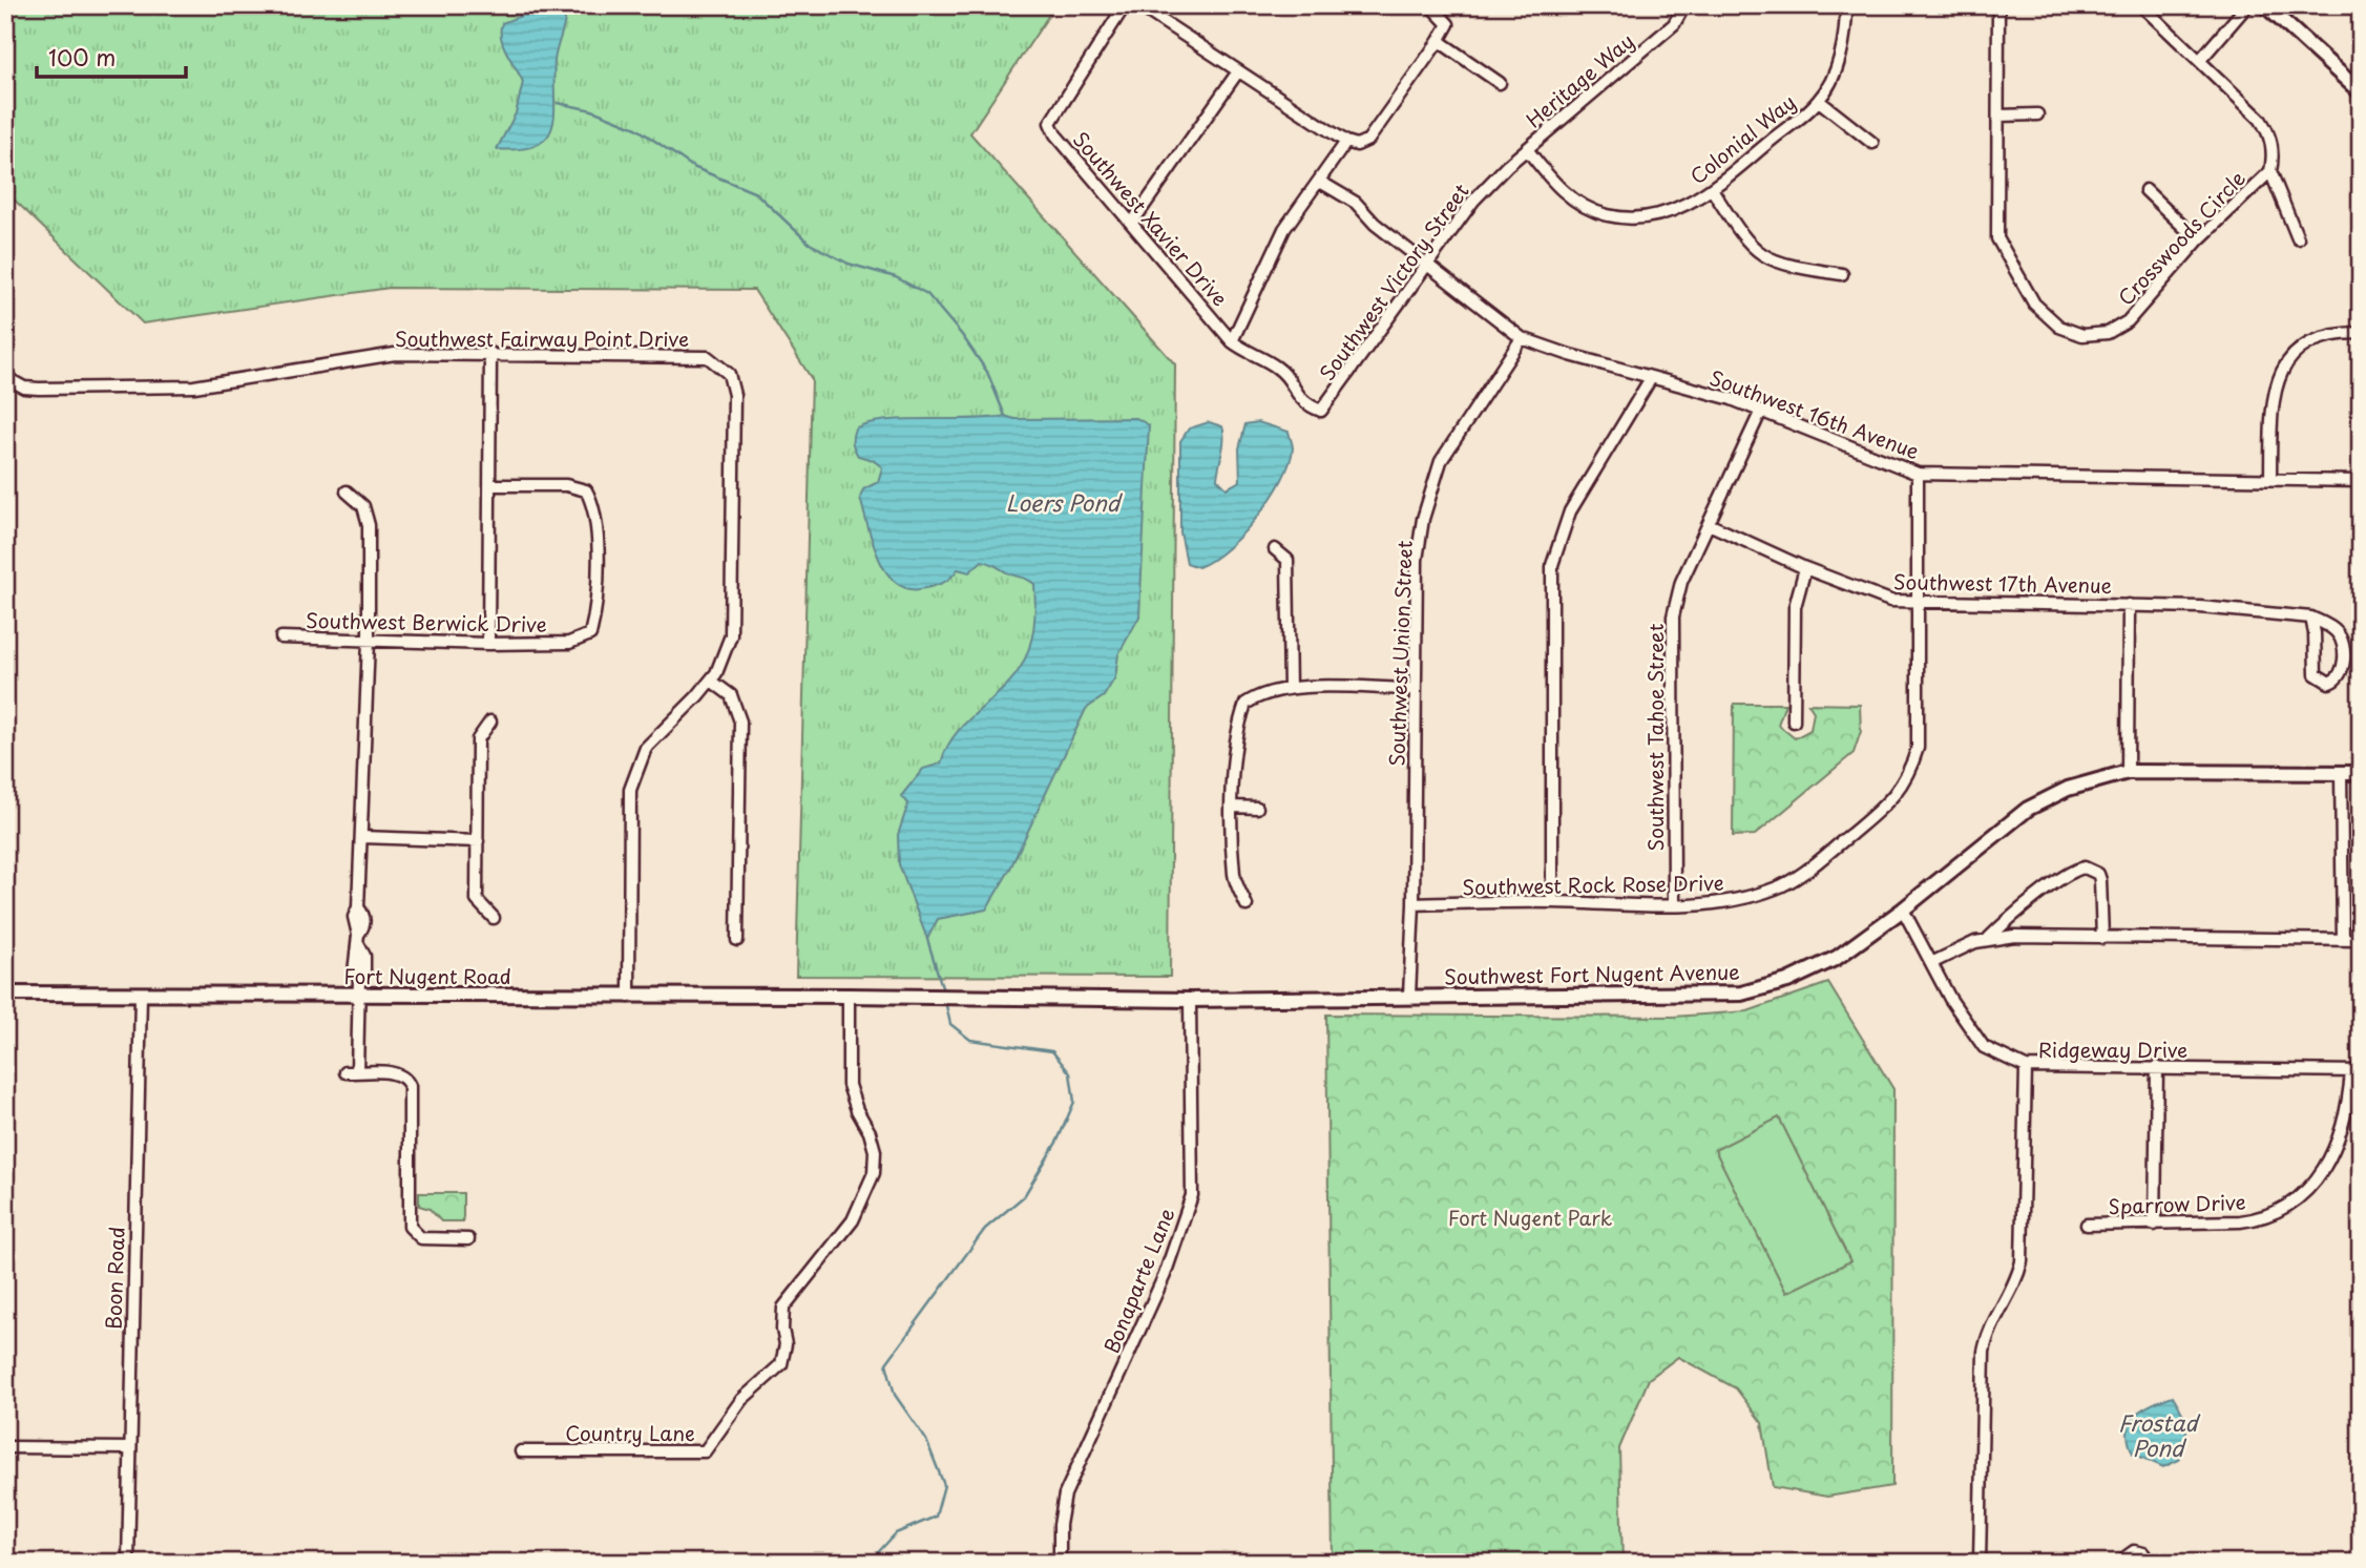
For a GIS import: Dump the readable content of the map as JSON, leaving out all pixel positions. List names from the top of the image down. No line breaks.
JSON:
{"streets":{"street":["Heritage Way","Colonial Way","Southwest Xavier Drive","Crosswoods Circle","Southwest Victory Street","Southwest Fairway Point Drive","Southwest 16th Avenue","Southwest 17th Avenue","Southwest Berwick Drive","Southwest Union Street","Southwest Tahoe Street","Southwest Rock Rose Drive","Southwest Fort Nugent Avenue","Fort Nugent Road","Ridgeway Drive","Sparrow Drive","Boon Road","Bonaparte Lane","Country Lane"]},"crossings":[["Heritage Way","Colonial Way"],["Heritage Way","Southwest Victory Street"],["Colonial Way","Southwest Victory Street"],["Southwest Xavier Drive","Southwest Victory Street"],["Southwest Victory Street","Southwest 16th Avenue"],["Southwest Fairway Point Drive","Fort Nugent Road"],["Southwest 16th Avenue","Southwest Union Street"],["Southwest 16th Avenue","Southwest Tahoe Street"],["Southwest 16th Avenue","Southwest Rock Rose Drive"],["Southwest 17th Avenue","Southwest Tahoe Street"],["Southwest 17th Avenue","Southwest Rock Rose Drive"],["Southwest Union Street","Southwest Rock Rose Drive"],["Southwest Union Street","Southwest Fort Nugent Avenue"],["Southwest Tahoe Street","Southwest Rock Rose Drive"],["Southwest Fort Nugent Avenue","Fort Nugent Road"],["Southwest Fort Nugent Avenue","Ridgeway Drive"],["Southwest Fort Nugent Avenue","Bonaparte Lane"],["Southwest Fort Nugent Avenue","Country Lane"],["Fort Nugent Road","Boon Road"],["Fort Nugent Road","Country Lane"],["Ridgeway Drive","Sparrow Drive"]],"water":["Loers Pond","Frostad Pond"],"parks":["Fort Nugent Park"],"scale_bar":"100 m"}
